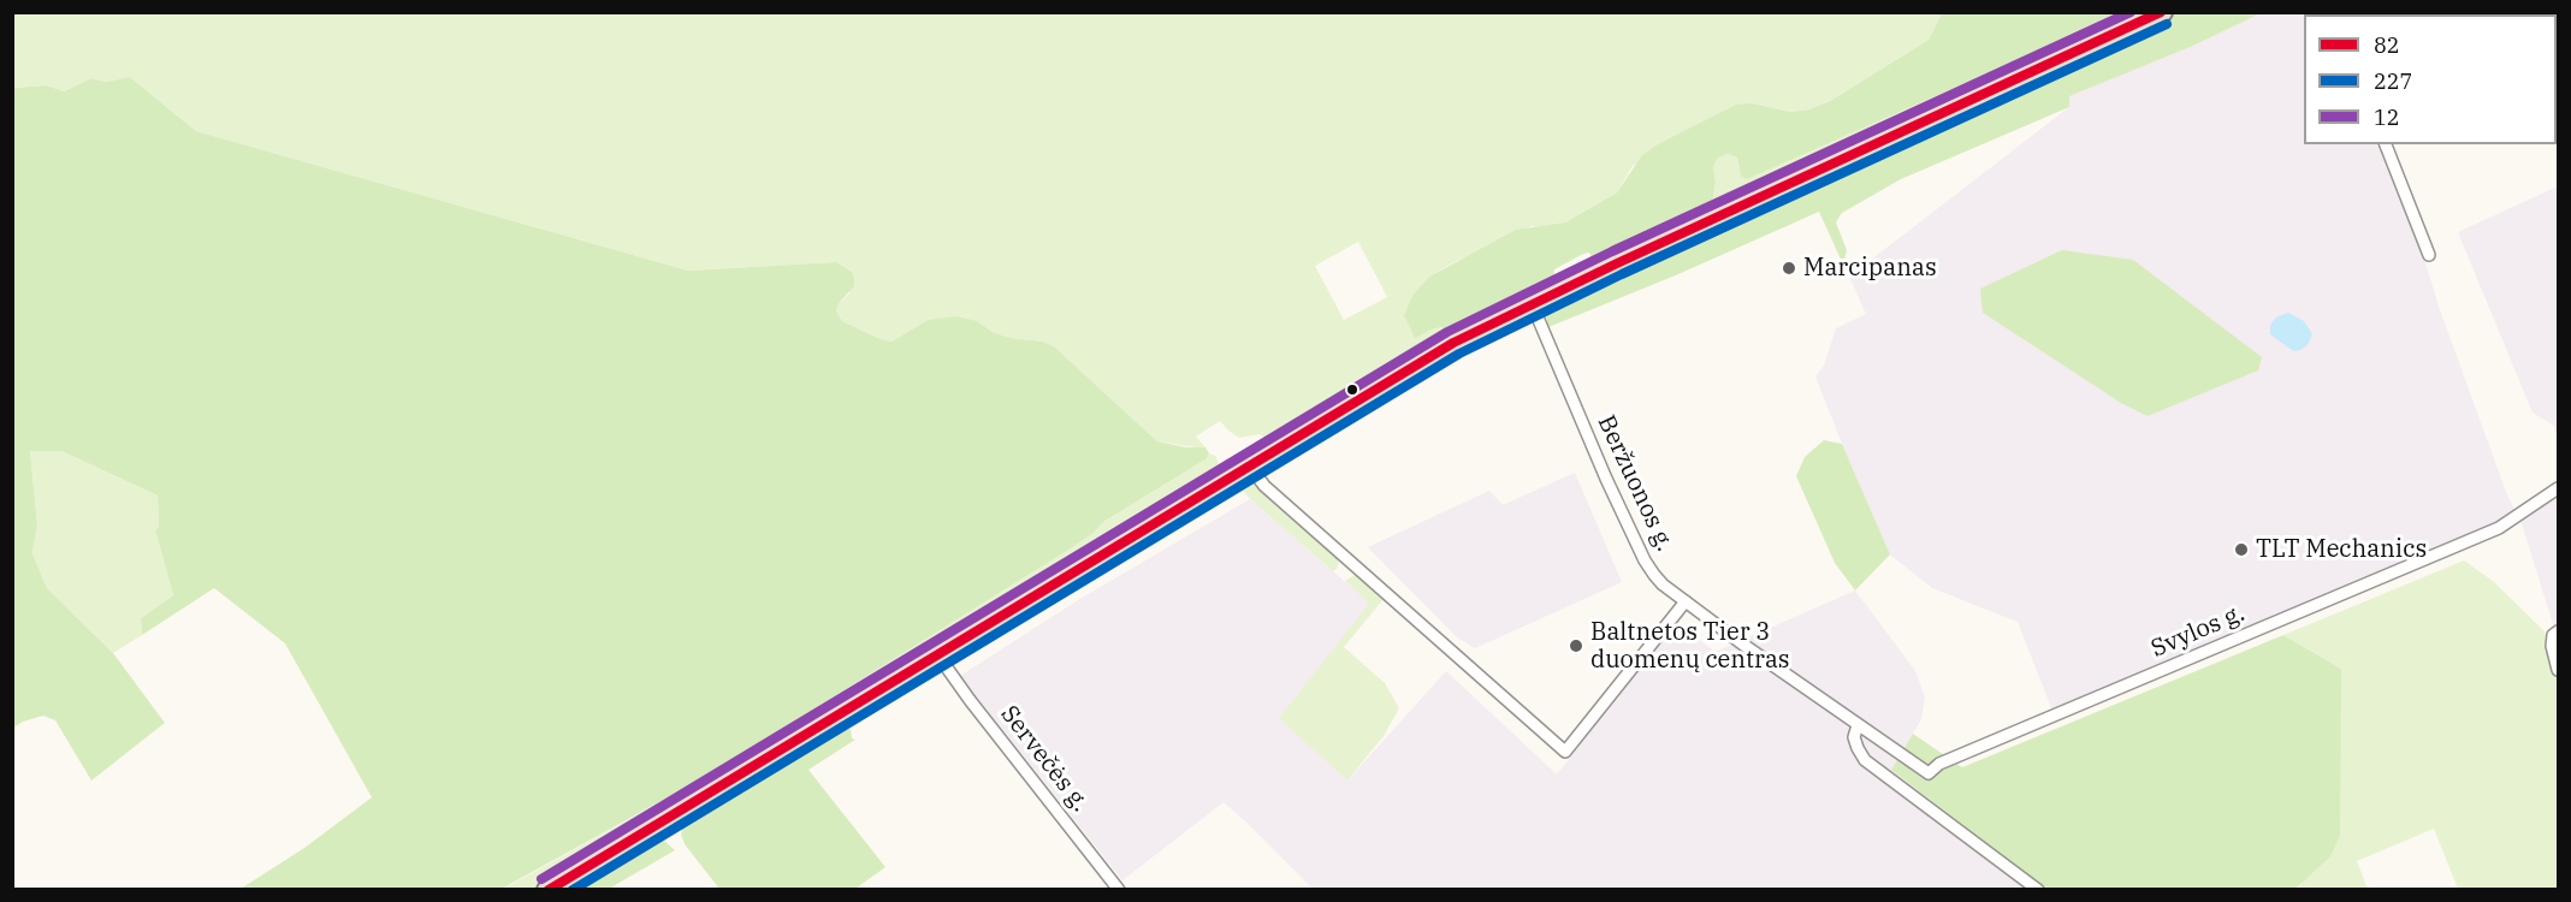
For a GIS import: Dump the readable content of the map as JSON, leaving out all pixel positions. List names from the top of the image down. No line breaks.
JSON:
{"streets":{"street":["Beržuonos g.","Svylos g.","Servečės g."]},"crossings":[["Beržuonos g.","Svylos g."]],"places":["Marcipanas","TLT Mechanics","Baltnetos Tier 3 duomenų centras"],"lines":["transit line 82","transit line 12","transit line 227"],"legend":["82","227","12"]}
